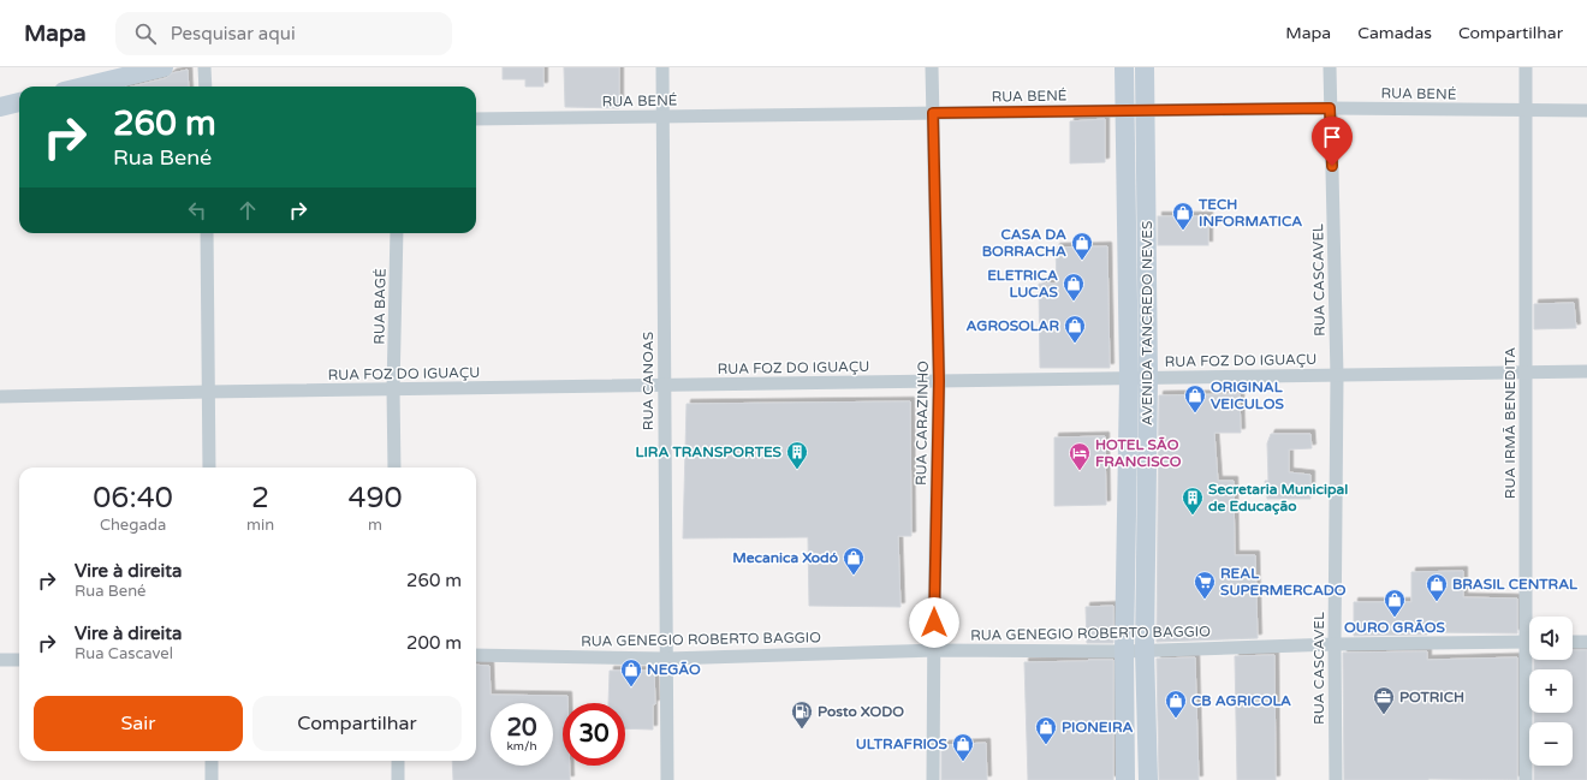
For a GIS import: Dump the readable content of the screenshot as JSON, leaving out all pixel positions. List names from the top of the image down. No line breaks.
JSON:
{"streets":{"street":["RUA BENÉ","RUA CASCAVEL","RUA BAGÉ","AVENIDA TANCREDO NEVES","RUA FOZ DO IGUAÇU","RUA CANOAS","RUA CARAZINHO","RUA IRMÃ BENEDITA","RUA GENEGIO ROBERTO BAGGIO"]},"crossings":[["RUA BENÉ","RUA CASCAVEL"],["RUA BENÉ","AVENIDA TANCREDO NEVES"],["RUA BENÉ","RUA CANOAS"],["RUA BENÉ","RUA CARAZINHO"],["RUA BENÉ","RUA IRMÃ BENEDITA"],["RUA CASCAVEL","RUA FOZ DO IGUAÇU"],["RUA CASCAVEL","RUA GENEGIO ROBERTO BAGGIO"],["RUA BAGÉ","RUA FOZ DO IGUAÇU"],["AVENIDA TANCREDO NEVES","RUA FOZ DO IGUAÇU"],["AVENIDA TANCREDO NEVES","RUA GENEGIO ROBERTO BAGGIO"],["RUA FOZ DO IGUAÇU","RUA CANOAS"],["RUA FOZ DO IGUAÇU","RUA CARAZINHO"],["RUA FOZ DO IGUAÇU","RUA IRMÃ BENEDITA"],["RUA CANOAS","RUA GENEGIO ROBERTO BAGGIO"],["RUA CARAZINHO","RUA GENEGIO ROBERTO BAGGIO"]],"places":{"shop":["TECH INFORMATICA","CASA DA BORRACHA","ELETRICA LUCAS","AGROSOLAR","ORIGINAL VEICULOS","Mecanica Xodó","BRASIL CENTRAL","OURO GRÃOS","NEGÃO","CB AGRICOLA","PIONEIRA","ULTRAFRIOS"],"building":["LIRA TRANSPORTES","Secretaria Municipal de Educação"],"hotel":["HOTEL SÃO FRANCISCO"],"supermarket":["REAL SUPERMERCADO"],"office":["POTRICH"],"fuel station":["Posto XODO"]},"page":{"header":"Mapa","search":"Pesquisar aqui","nav":["Mapa","Camadas","Compartilhar"],"turn":["260 m","Rua Bené"],"eta":["06:40","Chegada","2","min","490","m"],"list":[{"name":"Vire à direita","note":"Rua Bené","value":"260 m"},{"name":"Vire à direita","note":"Rua Cascavel","value":"200 m"}],"map_buttons":["+","−"],"buttons":["Sair","Compartilhar"],"speed":"20 km/h","limit":"30"}}
